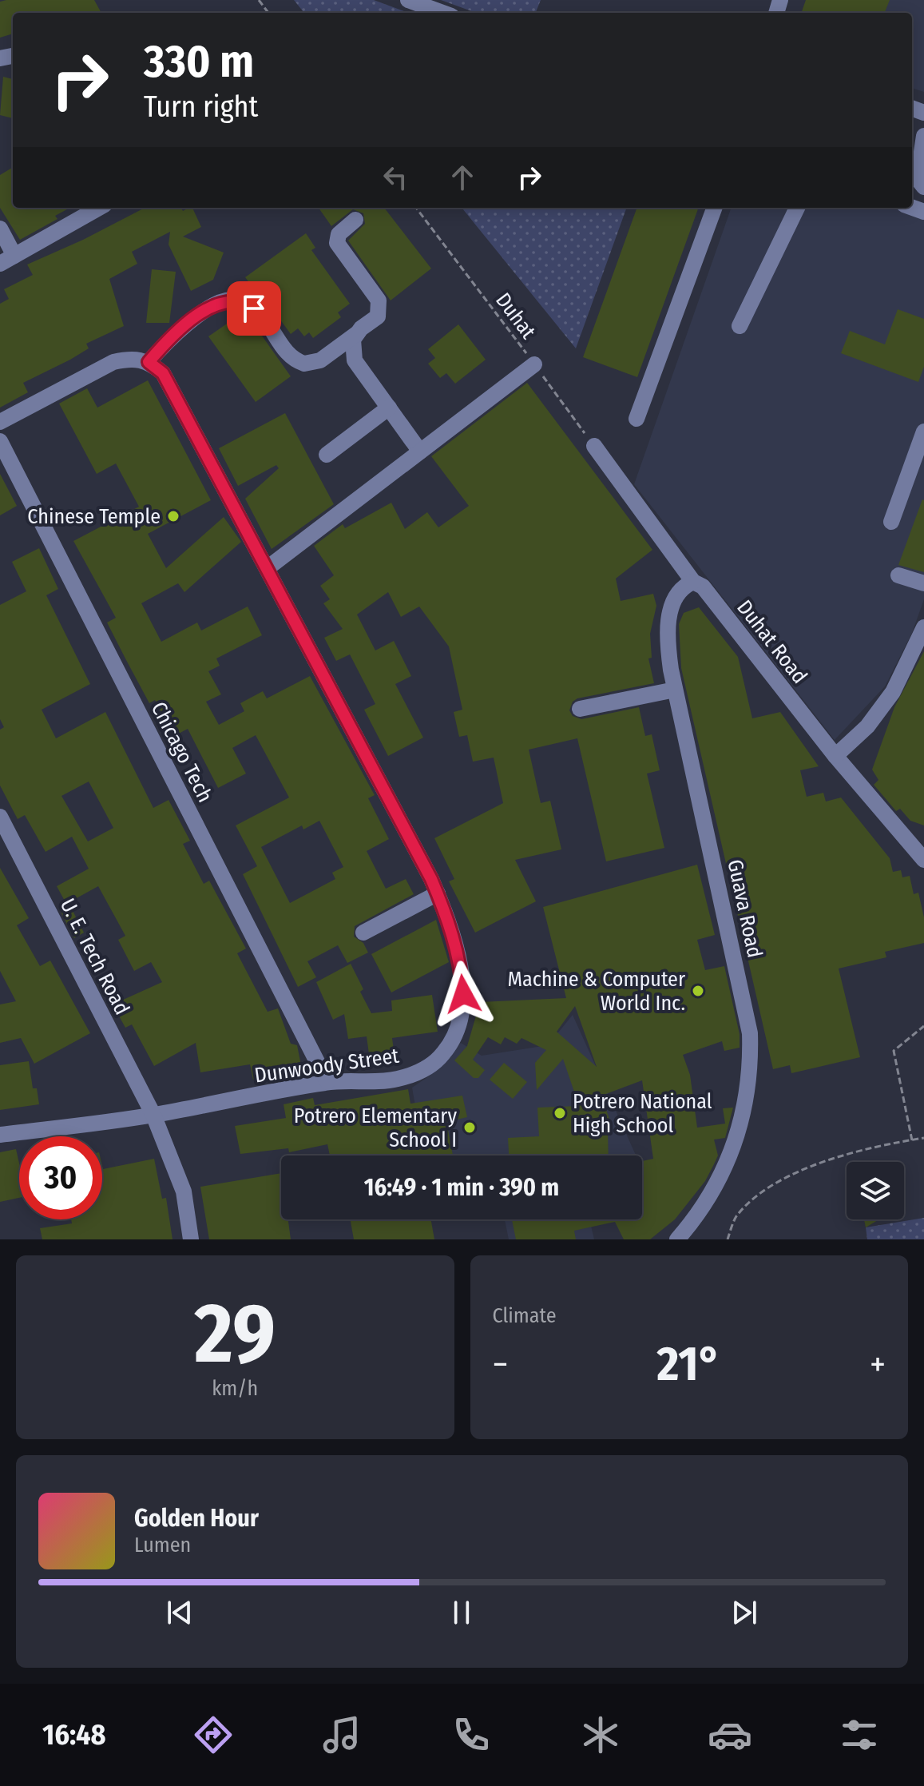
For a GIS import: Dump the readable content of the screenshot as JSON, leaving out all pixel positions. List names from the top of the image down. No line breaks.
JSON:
{"streets":{"street":["Duhat Road","Chicago Tech","Guava Road","U. E. Tech Road","Dunwoody Street"],"path":["Duhat"]},"crossings":[["Duhat","Duhat Road"],["Duhat Road","Guava Road"],["Chicago Tech","Dunwoody Street"],["U. E. Tech Road","Dunwoody Street"]],"places":["Chinese Temple","Machine & Computer World Inc.","Potrero National High School","Potrero Elementary School I"],"page":{"turn":["330 m","Turn right"],"limit":"30","trip":"16:49 · 1 min · 390 m","tile":[["29","km/h"],"Climate"],"heat":["−","21°","+"],"song":["Golden Hour","Lumen"],"tabs":"16:48"}}
